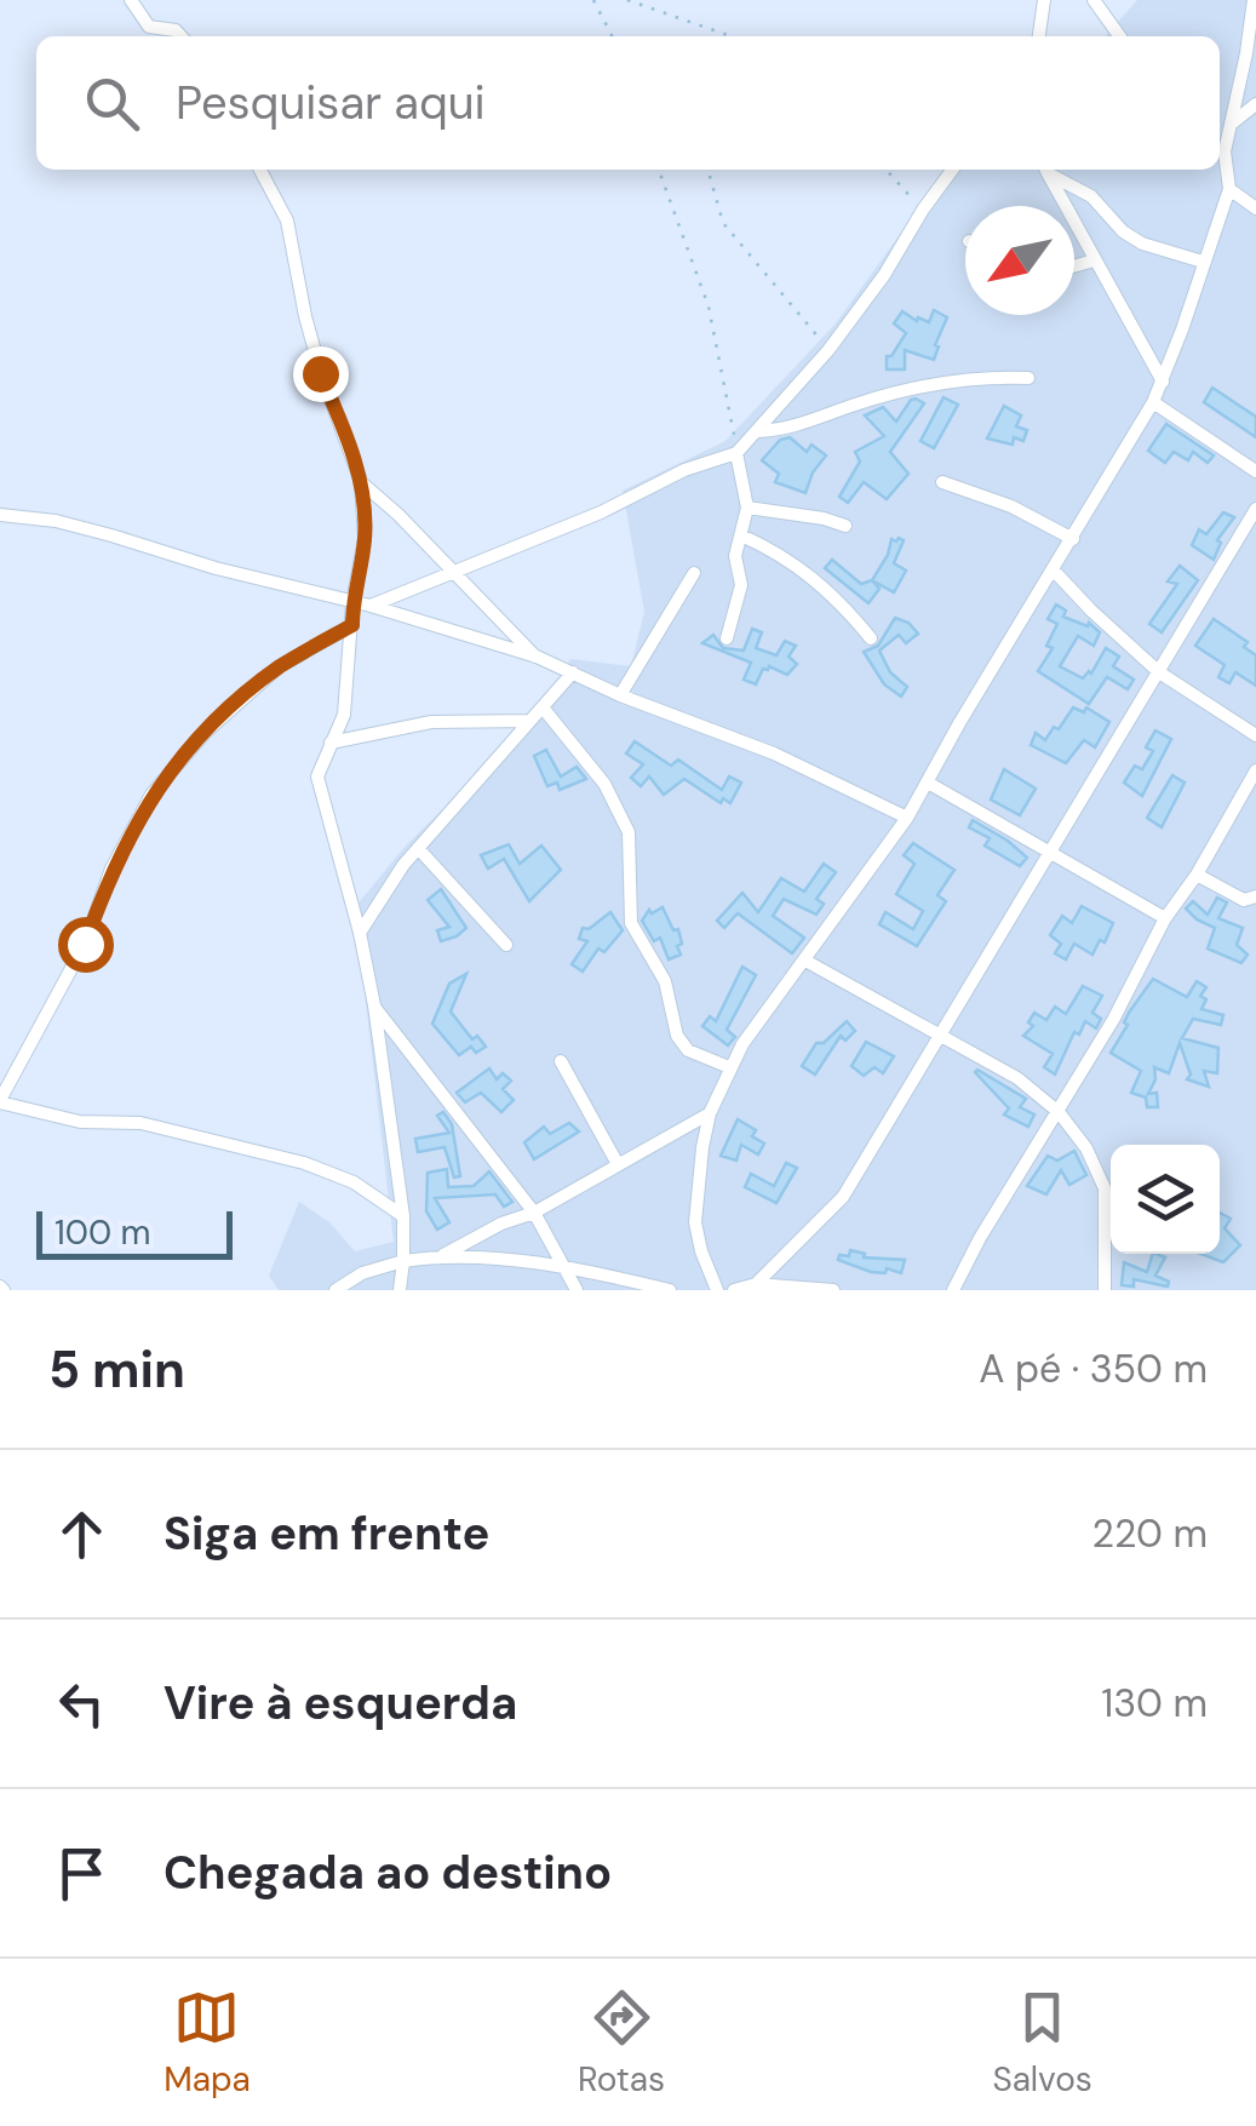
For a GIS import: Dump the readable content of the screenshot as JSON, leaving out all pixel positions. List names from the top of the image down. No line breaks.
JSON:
{"scale_bar":"100 m","north":"bottom left","page":{"search":"Pesquisar aqui","scale":"100 m","heading":["5 min","A pé · 350 m"],"list":[["Siga em frente","220 m"],["Vire à esquerda","130 m"],"Chegada ao destino"],"nav":["Mapa","Rotas","Salvos"]}}
